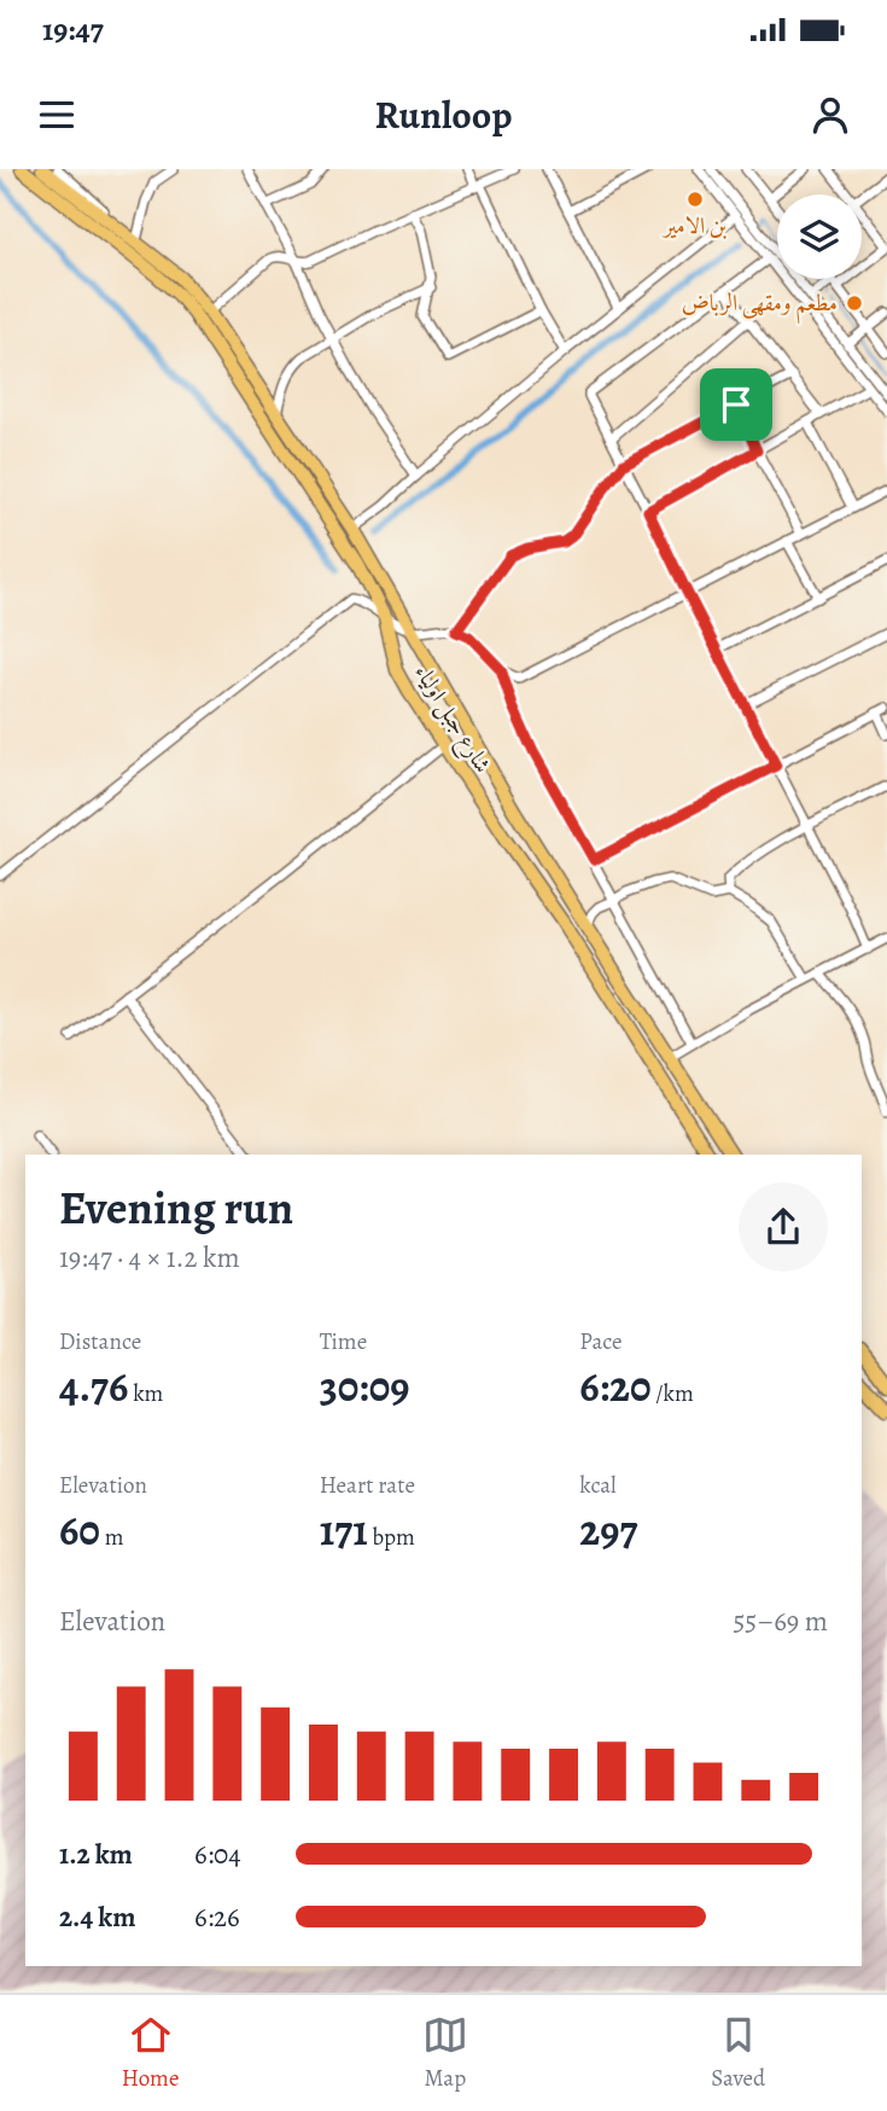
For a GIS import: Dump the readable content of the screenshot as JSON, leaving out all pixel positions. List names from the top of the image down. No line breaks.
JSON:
{"streets":{"highway":["شارع جبل اولياء"]},"places":["بن الامير","مطعم ومقهى الرباض"],"page":{"status":"19:47","header":"Runloop","heading":["Evening run","19:47 · 4 × 1.2 km"],"stats":[["Distance","4.76 km"],["Time","30:09"],["Pace","6:20 /km"],["Elevation","60 m"],["Heart rate","171 bpm"],["kcal","297"]],"chart":["Elevation","55–69 m"],"list":[{"name":"1.2 km","note":"6:04"},{"name":"2.4 km","note":"6:26"}],"tabs":["Home","Map","Saved"]}}
